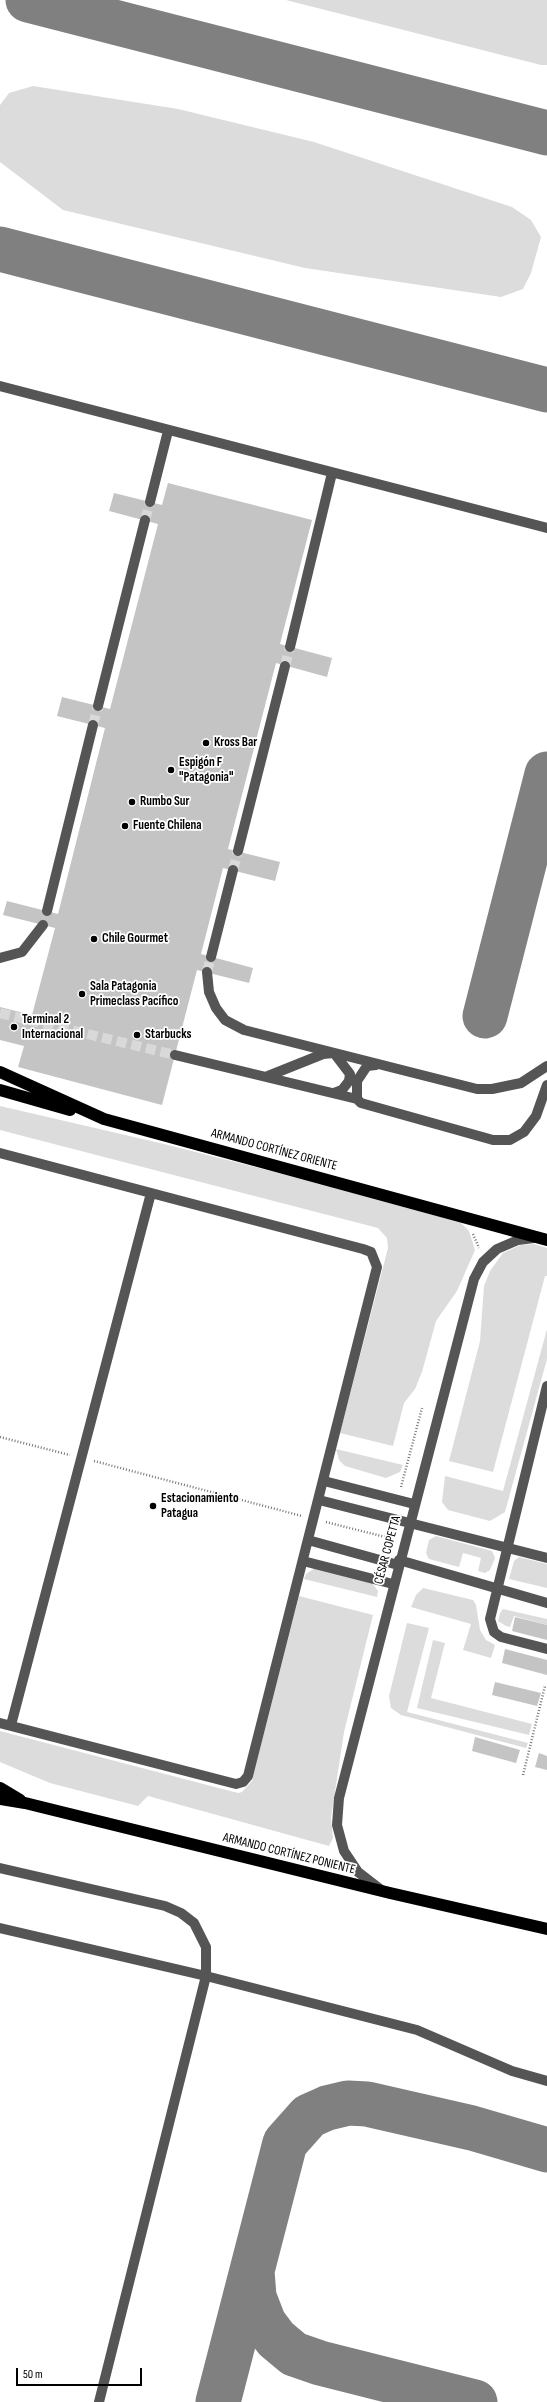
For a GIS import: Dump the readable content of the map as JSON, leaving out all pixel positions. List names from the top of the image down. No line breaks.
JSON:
{"streets":{"highway":["ARMANDO CORTÍNEZ ORIENTE","ARMANDO CORTÍNEZ PONIENTE"],"street":["CÉSAR COPETTA"]},"crossings":[["ARMANDO CORTÍNEZ ORIENTE","CÉSAR COPETTA"],["CÉSAR COPETTA","ARMANDO CORTÍNEZ PONIENTE"]],"places":["Kross Bar","Espigón F \"Patagonia\"","Rumbo Sur","Fuente Chilena","Chile Gourmet","Sala Patagonia Primeclass Pacífico","Terminal 2 Internacional","Starbucks","Estacionamiento Patagua"],"scale_bar":"50 m"}
